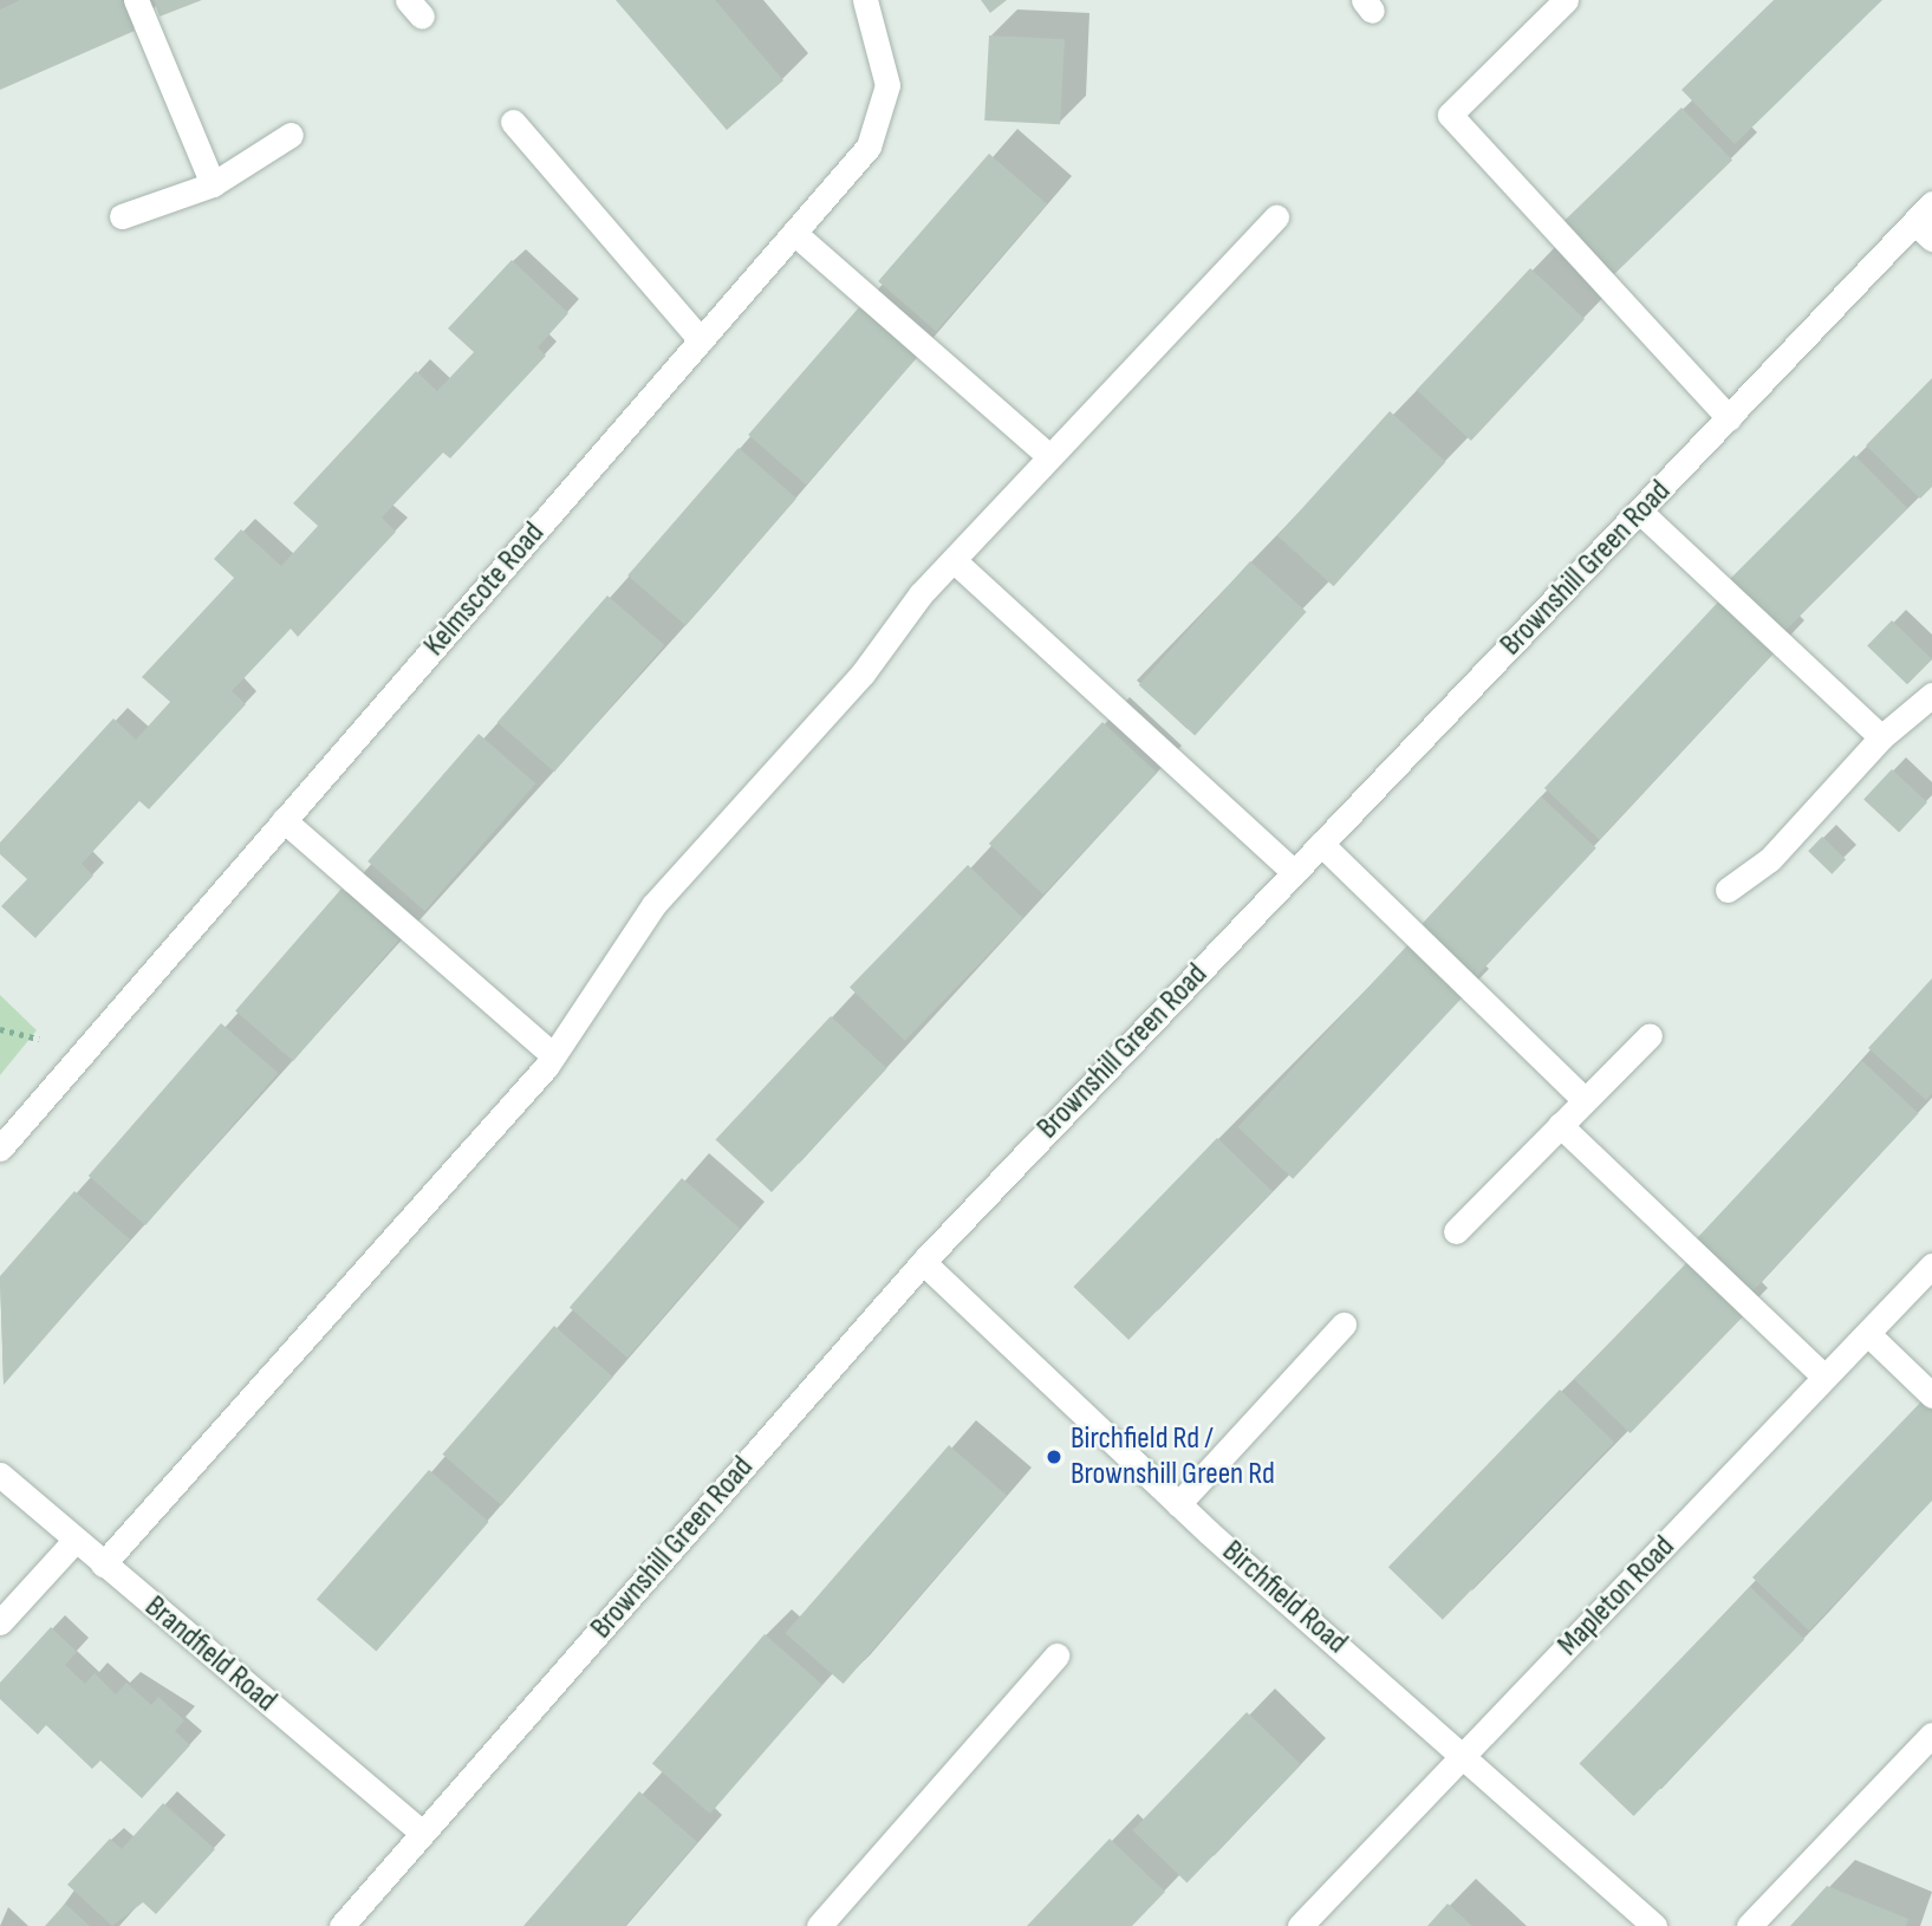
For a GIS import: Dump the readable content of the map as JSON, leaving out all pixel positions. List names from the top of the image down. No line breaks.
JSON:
{"streets":{"street":["Brownshill Green Road","Kelmscote Road","Mapleton Road","Birchfield Road","Brandfield Road"]},"crossings":[["Brownshill Green Road","Birchfield Road"],["Brownshill Green Road","Brandfield Road"],["Mapleton Road","Birchfield Road"]],"places":["Birchfield Rd / Brownshill Green Rd"]}
